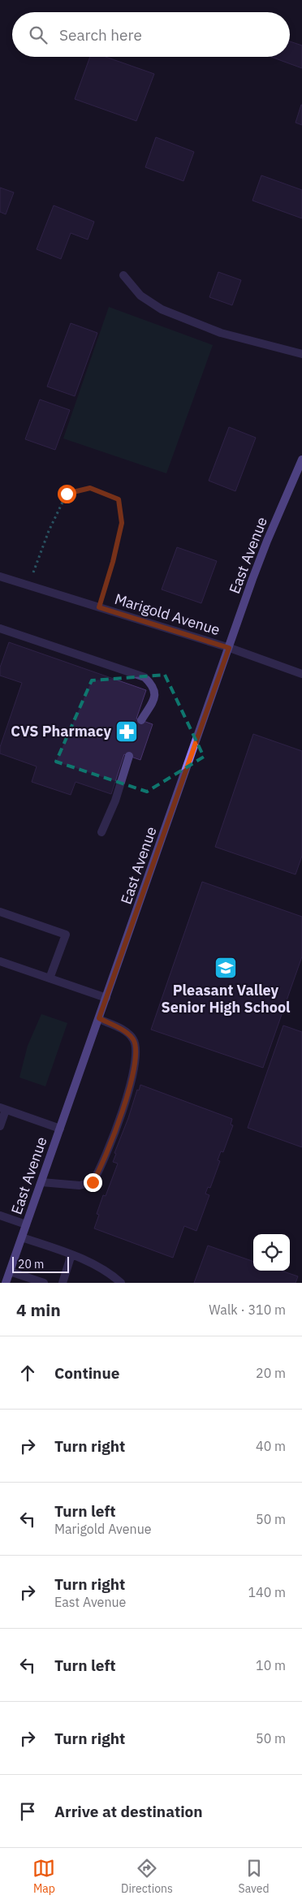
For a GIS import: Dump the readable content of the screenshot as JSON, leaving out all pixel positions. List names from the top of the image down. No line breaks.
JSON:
{"streets":{"main road":["East Avenue"],"street":["Marigold Avenue"]},"crossings":[["East Avenue","Marigold Avenue"]],"places":{"pharmacy":["CVS Pharmacy"],"school or university":["Pleasant Valley Senior High School"]},"scale_bar":"20 m","page":{"search":"Search here","scale":"20 m","heading":["4 min","Walk · 310 m"],"list":[["Continue","20 m"],["Turn right","40 m"],["Turn left","Marigold Avenue","50 m"],["Turn right","East Avenue","140 m"],["Turn left","10 m"],["Turn right","50 m"],"Arrive at destination"],"nav":["Map","Directions","Saved"]}}
